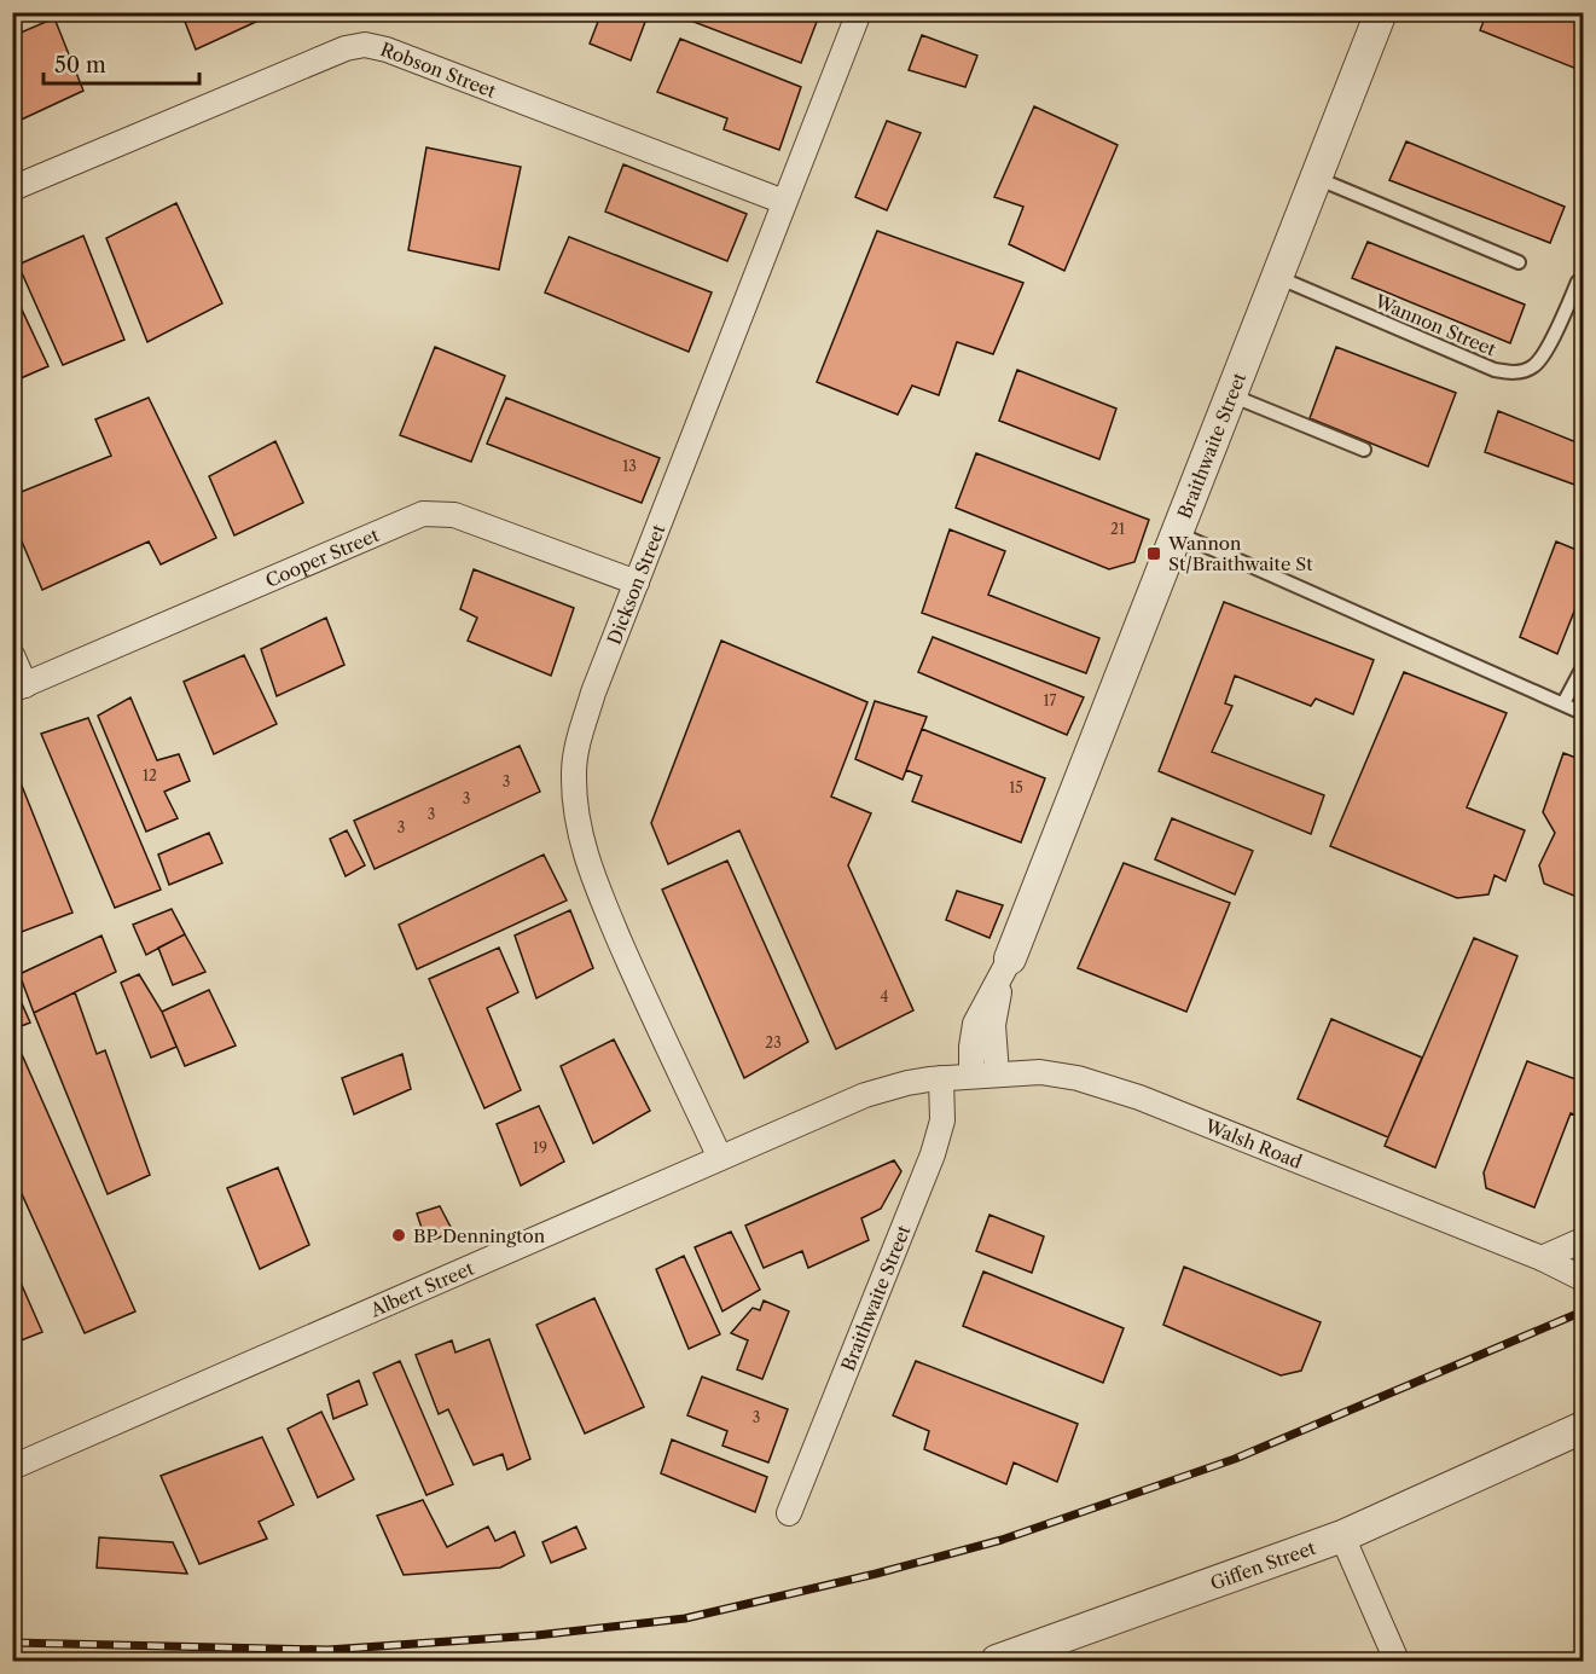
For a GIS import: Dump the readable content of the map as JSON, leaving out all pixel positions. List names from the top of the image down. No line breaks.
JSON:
{"streets":{"street":["Robson Street","Braithwaite Street","Cooper Street","Dickson Street","Walsh Road","Albert Street","Giffen Street"],"lane":["Wannon Street"]},"crossings":[["Robson Street","Dickson Street"],["Wannon Street","Braithwaite Street"],["Braithwaite Street","Walsh Road"],["Braithwaite Street","Albert Street"],["Cooper Street","Dickson Street"],["Dickson Street","Albert Street"],["Walsh Road","Albert Street"]],"places":{"transit":["Wannon St/Braithwaite St"],"other":["BP Dennington"]},"house_numbers":["13","21","17","12","3","15","3","3","3","4","23","19","3"],"scale_bar":"50 m"}
